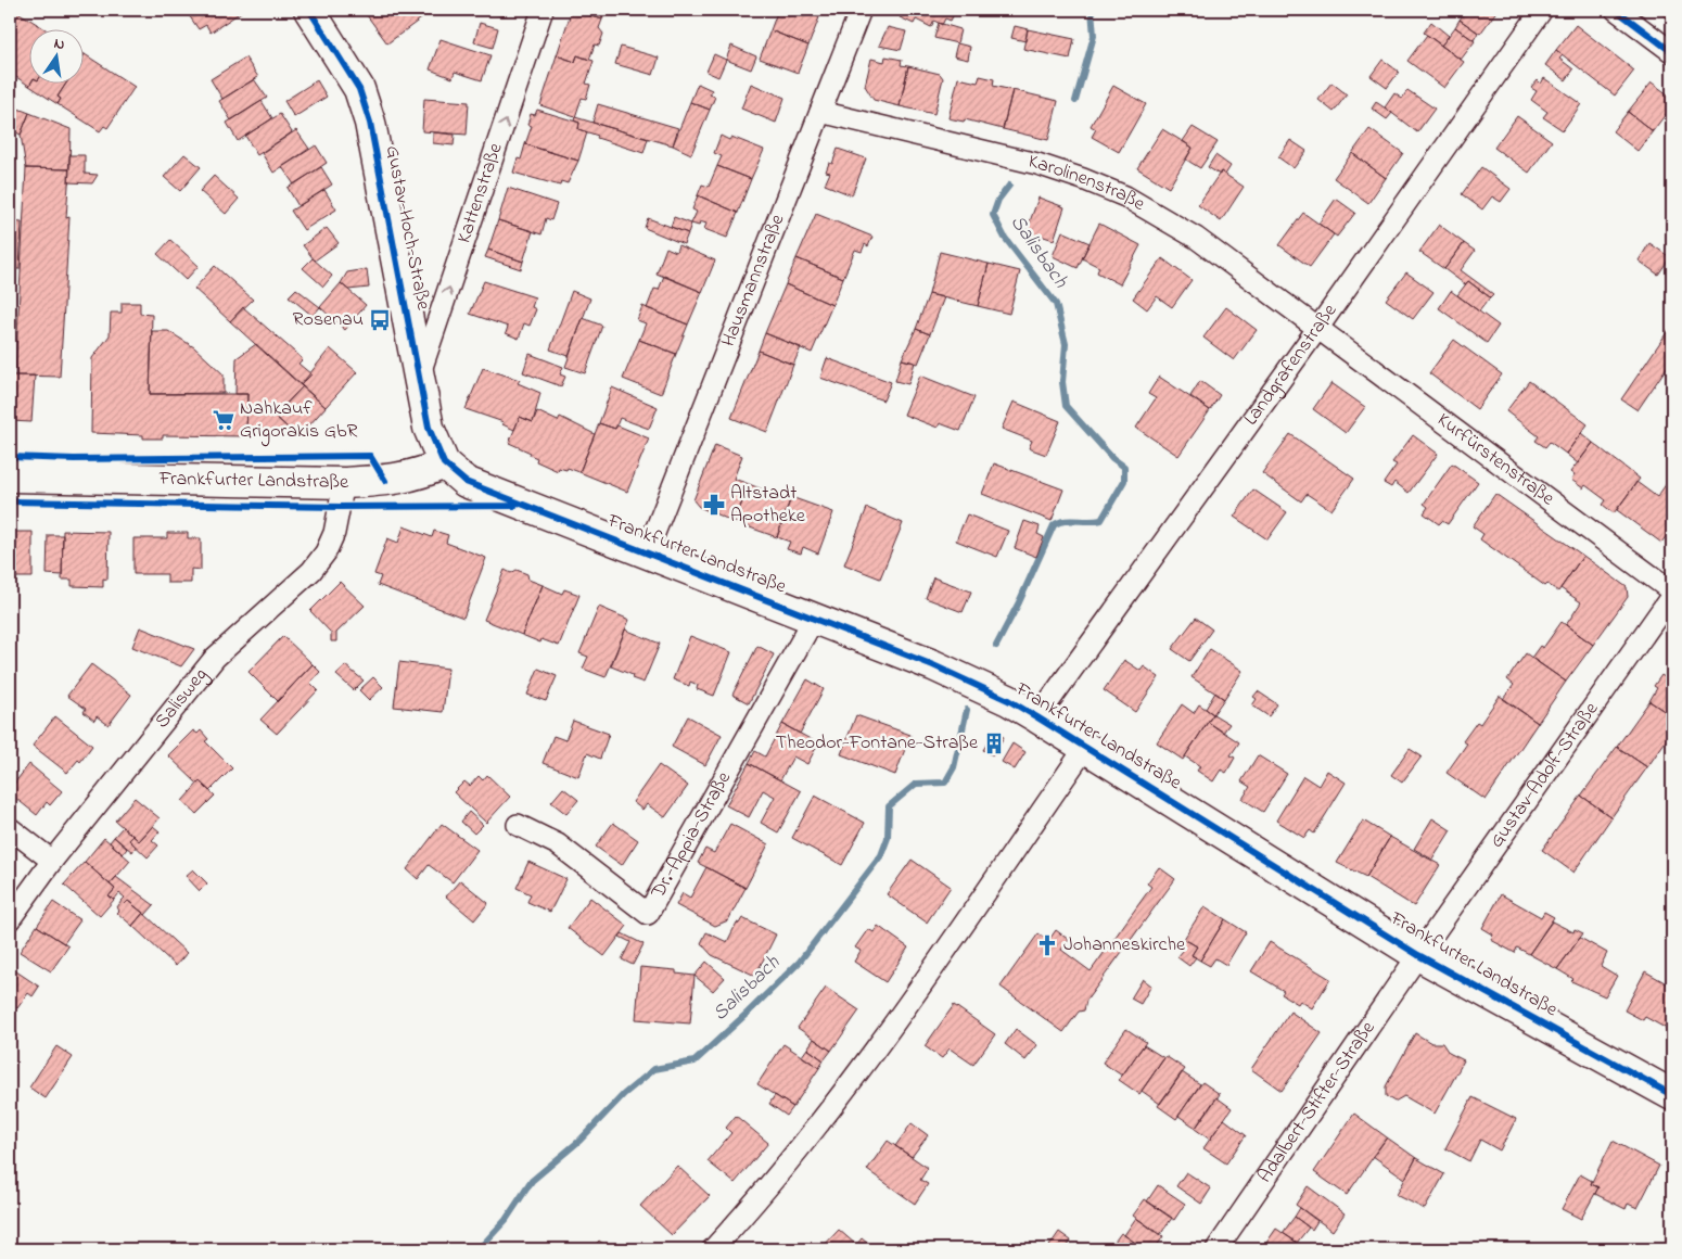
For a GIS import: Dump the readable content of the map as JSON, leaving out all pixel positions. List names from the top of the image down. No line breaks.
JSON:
{"streets":{"main road":["Gustav-Hoch-Straße","Frankfurter Landstraße"],"street":["Karolinenstraße","Kattenstraße","Hausmannstraße","Landgrafenstraße","Kurfürstenstraße","Salisweg","Gustav-Adolf-Straße","Dr.-Appia-Straße","Adalbert-Stifter-Straße"]},"crossings":[["Karolinenstraße","Hausmannstraße"],["Karolinenstraße","Landgrafenstraße"],["Karolinenstraße","Kurfürstenstraße"],["Kattenstraße","Gustav-Hoch-Straße"],["Gustav-Hoch-Straße","Frankfurter Landstraße"],["Hausmannstraße","Frankfurter Landstraße"],["Landgrafenstraße","Kurfürstenstraße"],["Landgrafenstraße","Frankfurter Landstraße"],["Kurfürstenstraße","Gustav-Adolf-Straße"],["Frankfurter Landstraße","Salisweg"],["Frankfurter Landstraße","Gustav-Adolf-Straße"],["Frankfurter Landstraße","Dr.-Appia-Straße"],["Frankfurter Landstraße","Adalbert-Stifter-Straße"],["Gustav-Adolf-Straße","Adalbert-Stifter-Straße"]],"one_way":["Kattenstraße"],"water":["Salisbach"],"places":{"bus stop":["Rosenau"],"supermarket":["Nahkauf Grigorakis GbR"],"pharmacy":["Altstadt Apotheke"],"building":["Theodor-Fontane-Straße"],"church":["Johanneskirche"]},"north":"top"}
